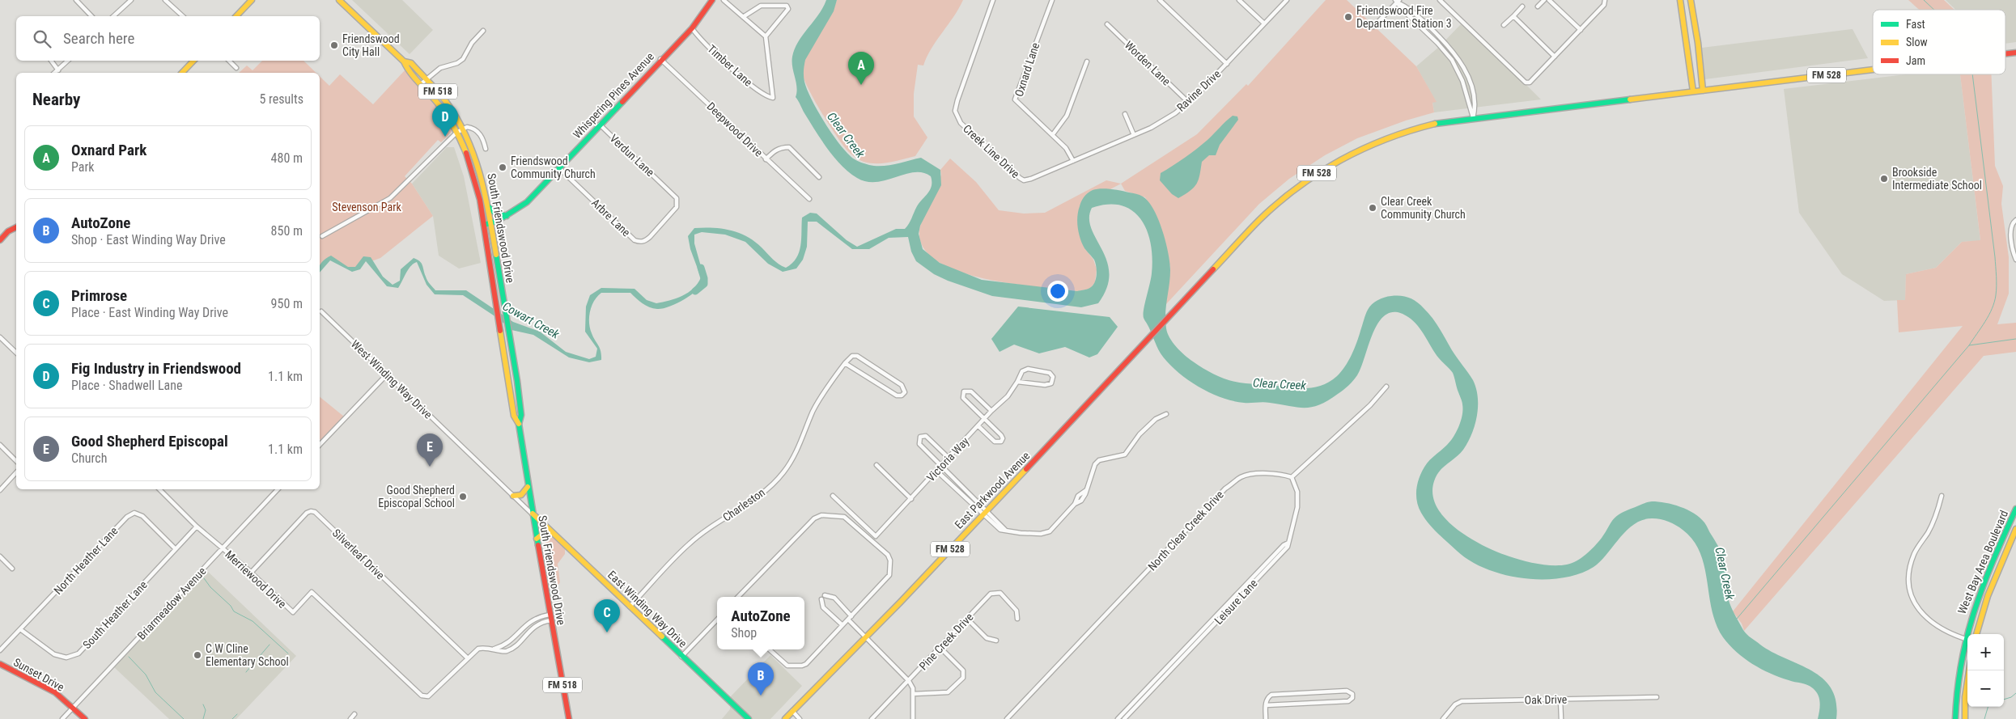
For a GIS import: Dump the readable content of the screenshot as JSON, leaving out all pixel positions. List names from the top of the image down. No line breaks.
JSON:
{"streets":{"main road":["FM 528","FM 518","Whispering Pines Avenue","South Friendswood Drive","East Parkwood Avenue","West Bay Area Boulevard","East Winding Way Drive","Sunset Drive"],"street":["Worden Lane","Timber Lane","Oxnard Lane","Ravine Drive","Deepwood Drive","Creek Line Drive","Verdun Lane","Arbre Lane","West Winding Way Drive","Victoria Way","Charleston","North Clear Creek Drive","Silverleaf Drive","North Heather Lane","Merriewood Drive","Leisure Lane","Briarmeadow Avenue","South Heather Lane","Pine Creek Drive","Oak Drive"]},"crossings":[["Worden Lane","Ravine Drive"],["Timber Lane","Whispering Pines Avenue"],["Oxnard Lane","Ravine Drive"],["FM 528","East Parkwood Avenue"],["Ravine Drive","Creek Line Drive"],["Whispering Pines Avenue","Deepwood Drive"],["Whispering Pines Avenue","Verdun Lane"],["Whispering Pines Avenue","Arbre Lane"],["Whispering Pines Avenue","South Friendswood Drive"],["Verdun Lane","Arbre Lane"],["South Friendswood Drive","West Winding Way Drive"],["South Friendswood Drive","East Winding Way Drive"],["West Winding Way Drive","East Winding Way Drive"],["Charleston","East Winding Way Drive"],["North Clear Creek Drive","Leisure Lane"],["Silverleaf Drive","Merriewood Drive"],["North Heather Lane","South Heather Lane"],["Merriewood Drive","Briarmeadow Avenue"],["Merriewood Drive","South Heather Lane"],["Briarmeadow Avenue","Sunset Drive"]],"water":["Clear Creek","Cowart Creek"],"parks":["Stevenson Park"],"places":["Friendswood Fire Department Station 3","Friendswood City Hall","Friendswood Community Church","Brookside Intermediate School","Clear Creek Community Church","Good Shepherd Episcopal School","C W Cline Elementary School"],"legend":["Fast","Slow","Jam"],"page":{"search":"Search here","pins":["A","D","E","C","B"],"heading":["Nearby","5 results"],"list":[{"mark":"A","name":"Oxnard Park","note":"Park","value":"480 m"},{"mark":"B","name":"AutoZone","note":"Shop · East Winding Way Drive","value":"850 m"},{"mark":"C","name":"Primrose","note":"Place · East Winding Way Drive","value":"950 m"},{"mark":"D","name":"Fig Industry in Friendswood","note":"Place · Shadwell Lane","value":"1.1 km"},{"mark":"E","name":"Good Shepherd Episcopal","note":"Church","value":"1.1 km"}],"popup":["AutoZone","Shop"],"map_buttons":["+","−"]}}
